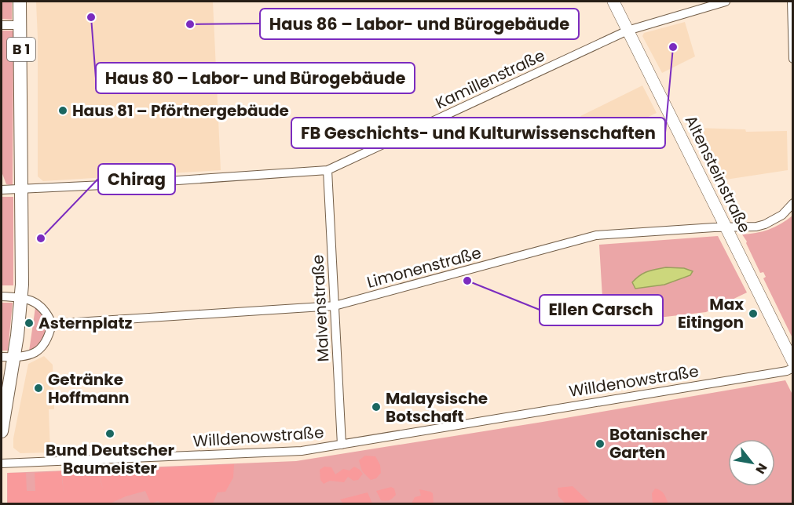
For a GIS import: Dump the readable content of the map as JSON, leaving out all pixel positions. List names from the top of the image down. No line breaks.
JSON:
{"streets":{"main road":["B 1","Altensteinstraße"],"street":["Kamillenstraße","Limonenstraße","Malvenstraße","Willdenowstraße"]},"crossings":[["B 1","Kamillenstraße"],["Kamillenstraße","Altensteinstraße"],["Kamillenstraße","Malvenstraße"],["Altensteinstraße","Limonenstraße"],["Limonenstraße","Malvenstraße"],["Malvenstraße","Willdenowstraße"]],"places":["Haus 80 – Labor- und Bürogebäude","Haus 86 – Labor- und Bürogebäude","FB Geschichts- und Kulturwissenschaften","Haus 81 – Pförtnergebäude","Chirag","Ellen Carsch","Max Eitingon","Asternplatz","Getränke Hoffmann","Malaysische Botschaft","Bund Deutscher Baumeister","Botanischer Garten"],"north":"bottom right"}
